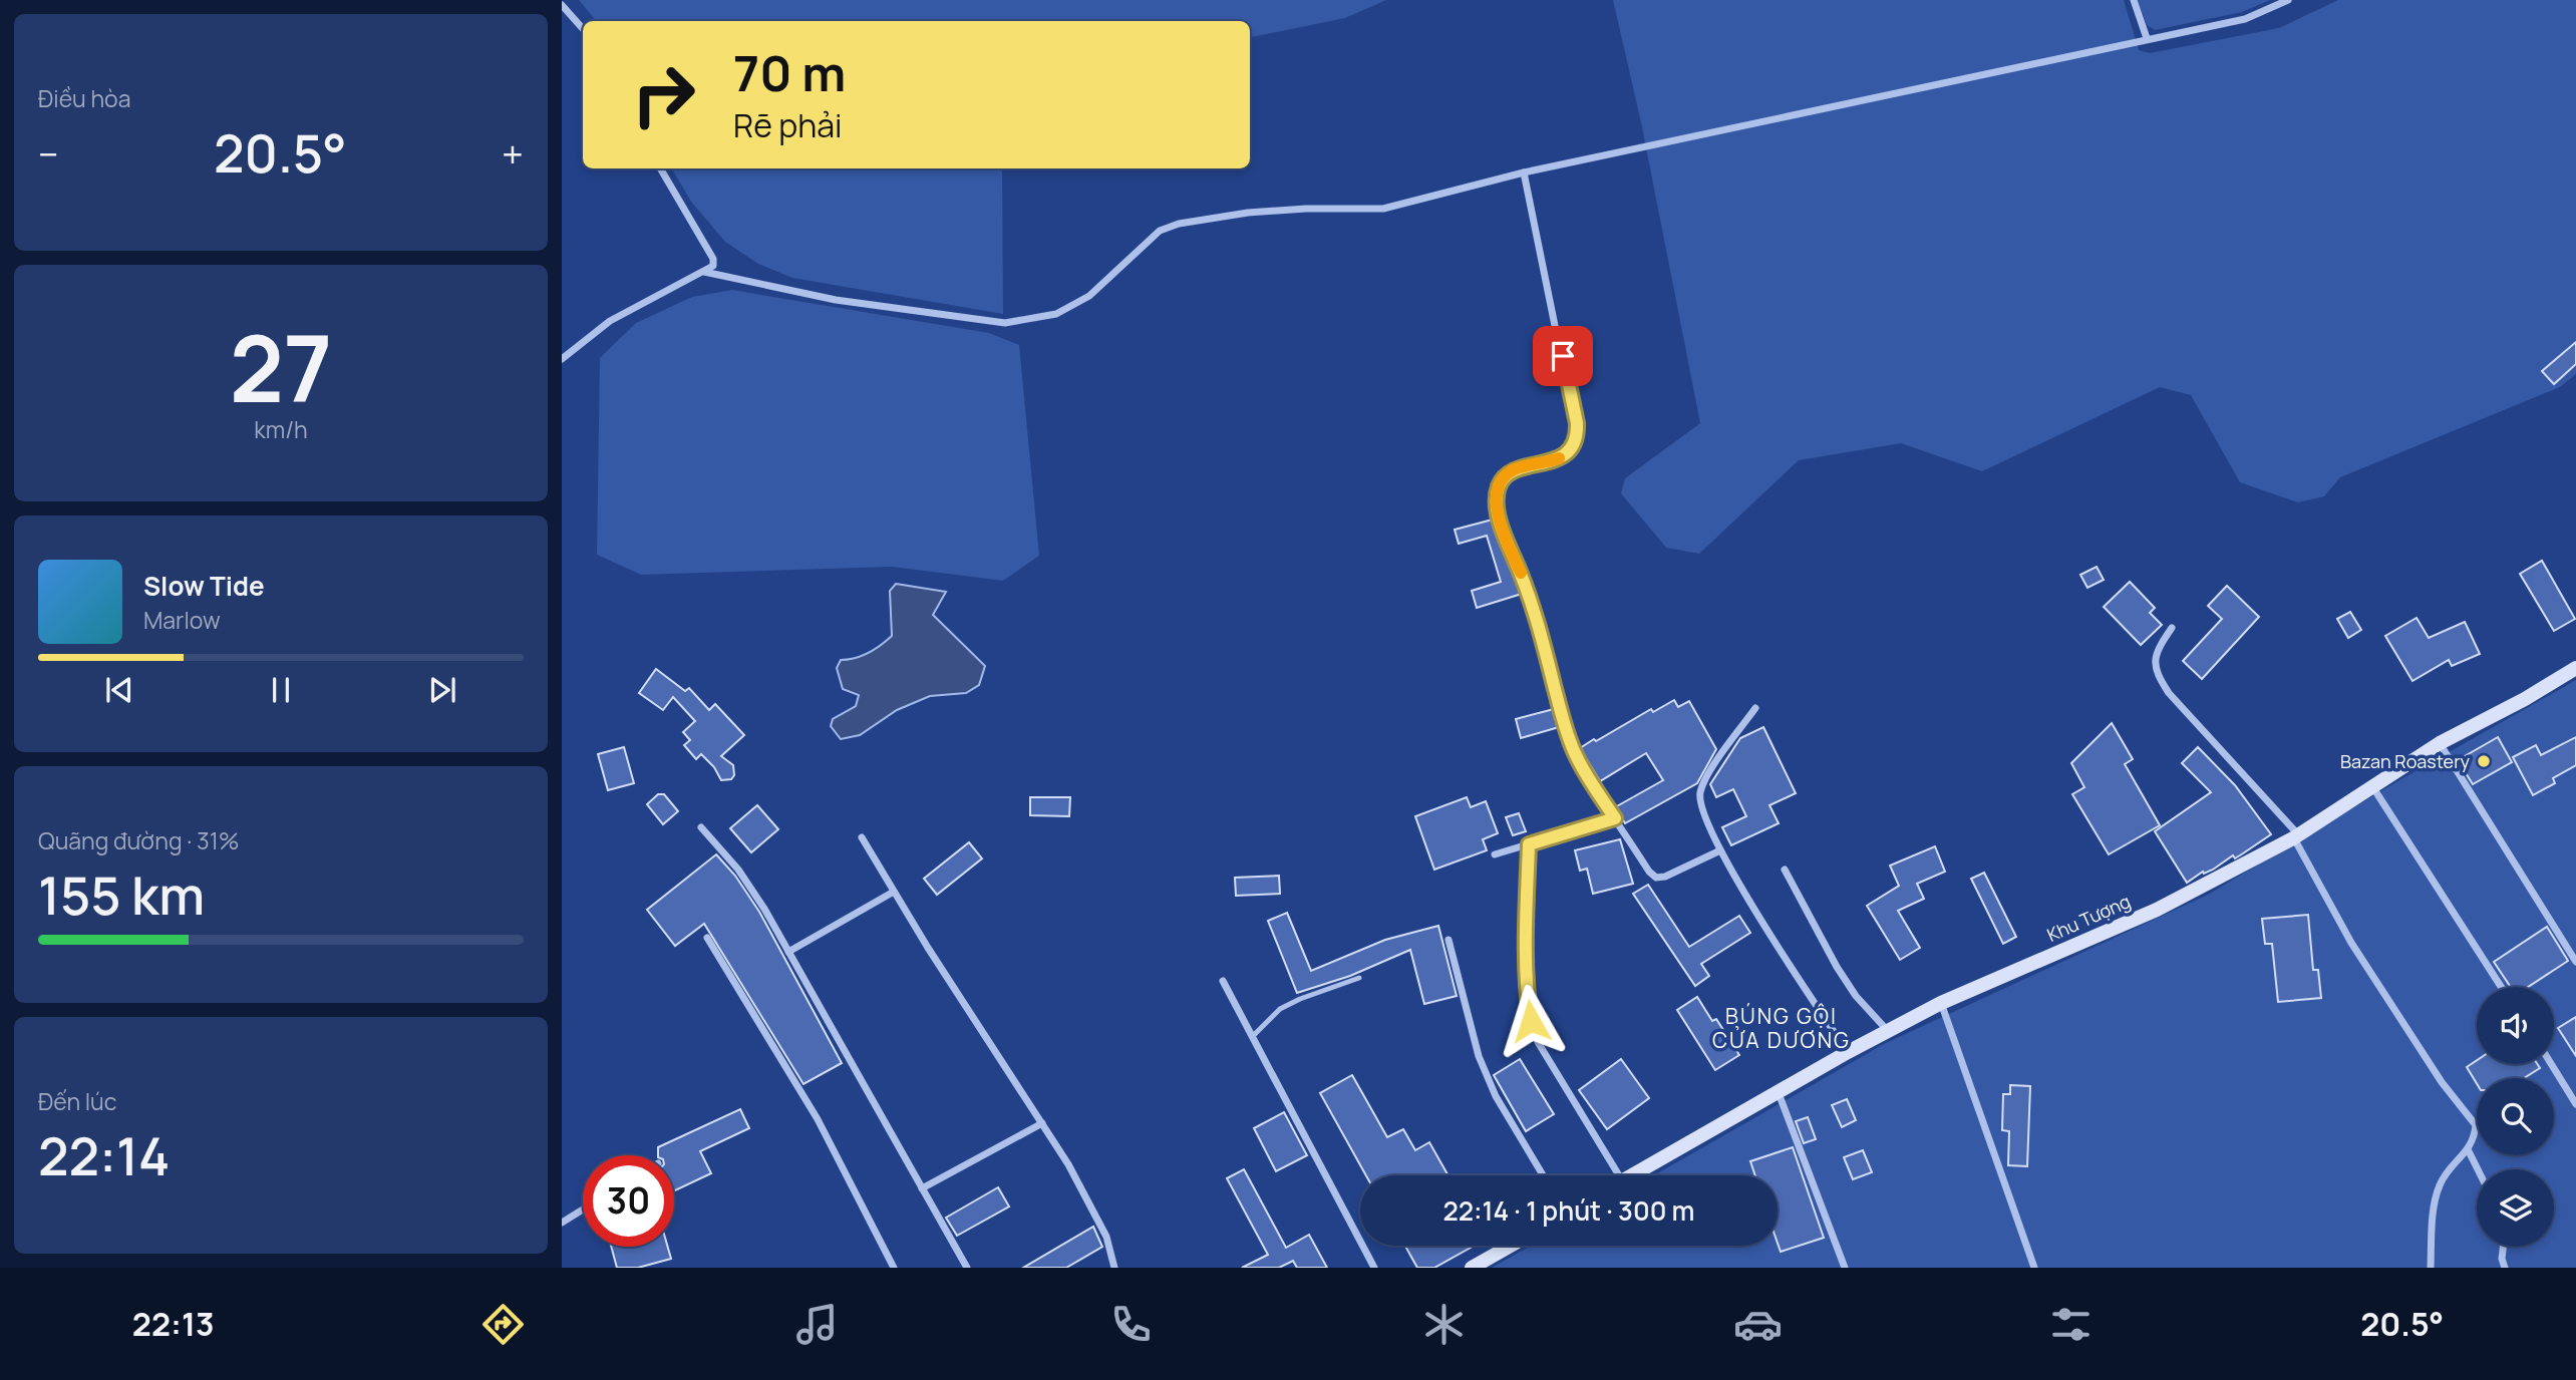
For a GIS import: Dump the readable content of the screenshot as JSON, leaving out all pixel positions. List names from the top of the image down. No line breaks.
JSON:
{"streets":{"street":["Khu Tượng"]},"districts":["BÚNG GỘI CỬA DƯƠNG"],"places":["Bazan Roastery"],"page":{"tile":["Điều hòa",["27","km/h"],["Quãng đường · 31%","155 km"],["Đến lúc","22:14"]],"turn":["70 m","Rẽ phải"],"heat":["−","20.5°","+"],"song":["Slow Tide","Marlow"],"limit":"30","trip":"22:14 · 1 phút · 300 m","tabs":["22:13","20.5°"]}}
